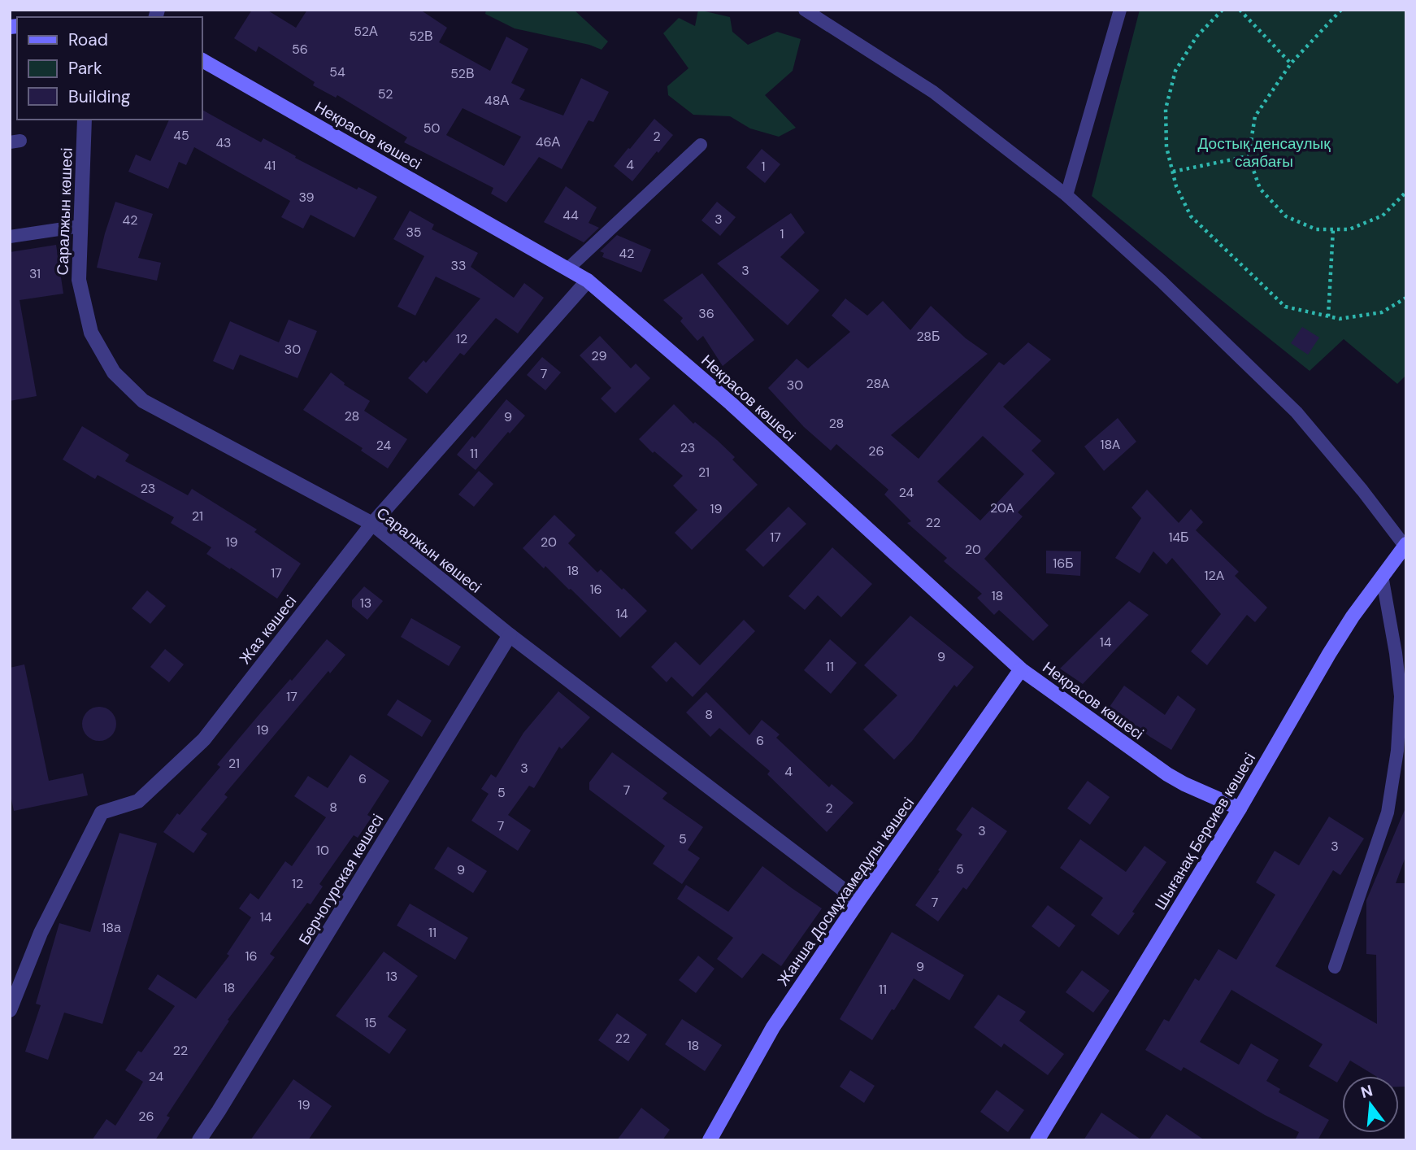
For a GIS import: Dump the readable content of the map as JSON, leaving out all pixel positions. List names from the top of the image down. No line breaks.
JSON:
{"streets":{"main road":["Некрасов көшесі","Шығанақ Берсиев көшесі","Жанша Досмұхамедұлы көшесі"],"street":["Саралжын көшесі","Жаз көшесі","Берчогурская көшесі"]},"crossings":[["Некрасов көшесі","Жаз көшесі"],["Некрасов көшесі","Шығанақ Берсиев көшесі"],["Некрасов көшесі","Жанша Досмұхамедұлы көшесі"],["Саралжын көшесі","Жаз көшесі"],["Саралжын көшесі","Берчогурская көшесі"],["Саралжын көшесі","Жанша Досмұхамедұлы көшесі"]],"parks":["Достық денсаулық саябағы"],"house_numbers":["52А","52В","56","54","52В","52","48А","50","45","2","46А","43","4","41","1","39","44","3","42","35","1","42","33","3","31","36","28Б","12","30","29","7","28A","30","28","9","28","18A","24","23","26","11","21","23","24","20A","19","21","22","17","14Б","19","20","20","16Б","18","17","12A","16","18","13","14","14","9","11","17","8","19","6","21","3","4","6","7","5","8","2","7","3","5","3","10","5","9","12","7","14","18а","11","16","9","13","18","11","15","22","18","22","24","19","26"],"legend":["Road","Park","Building"],"north":"top"}
